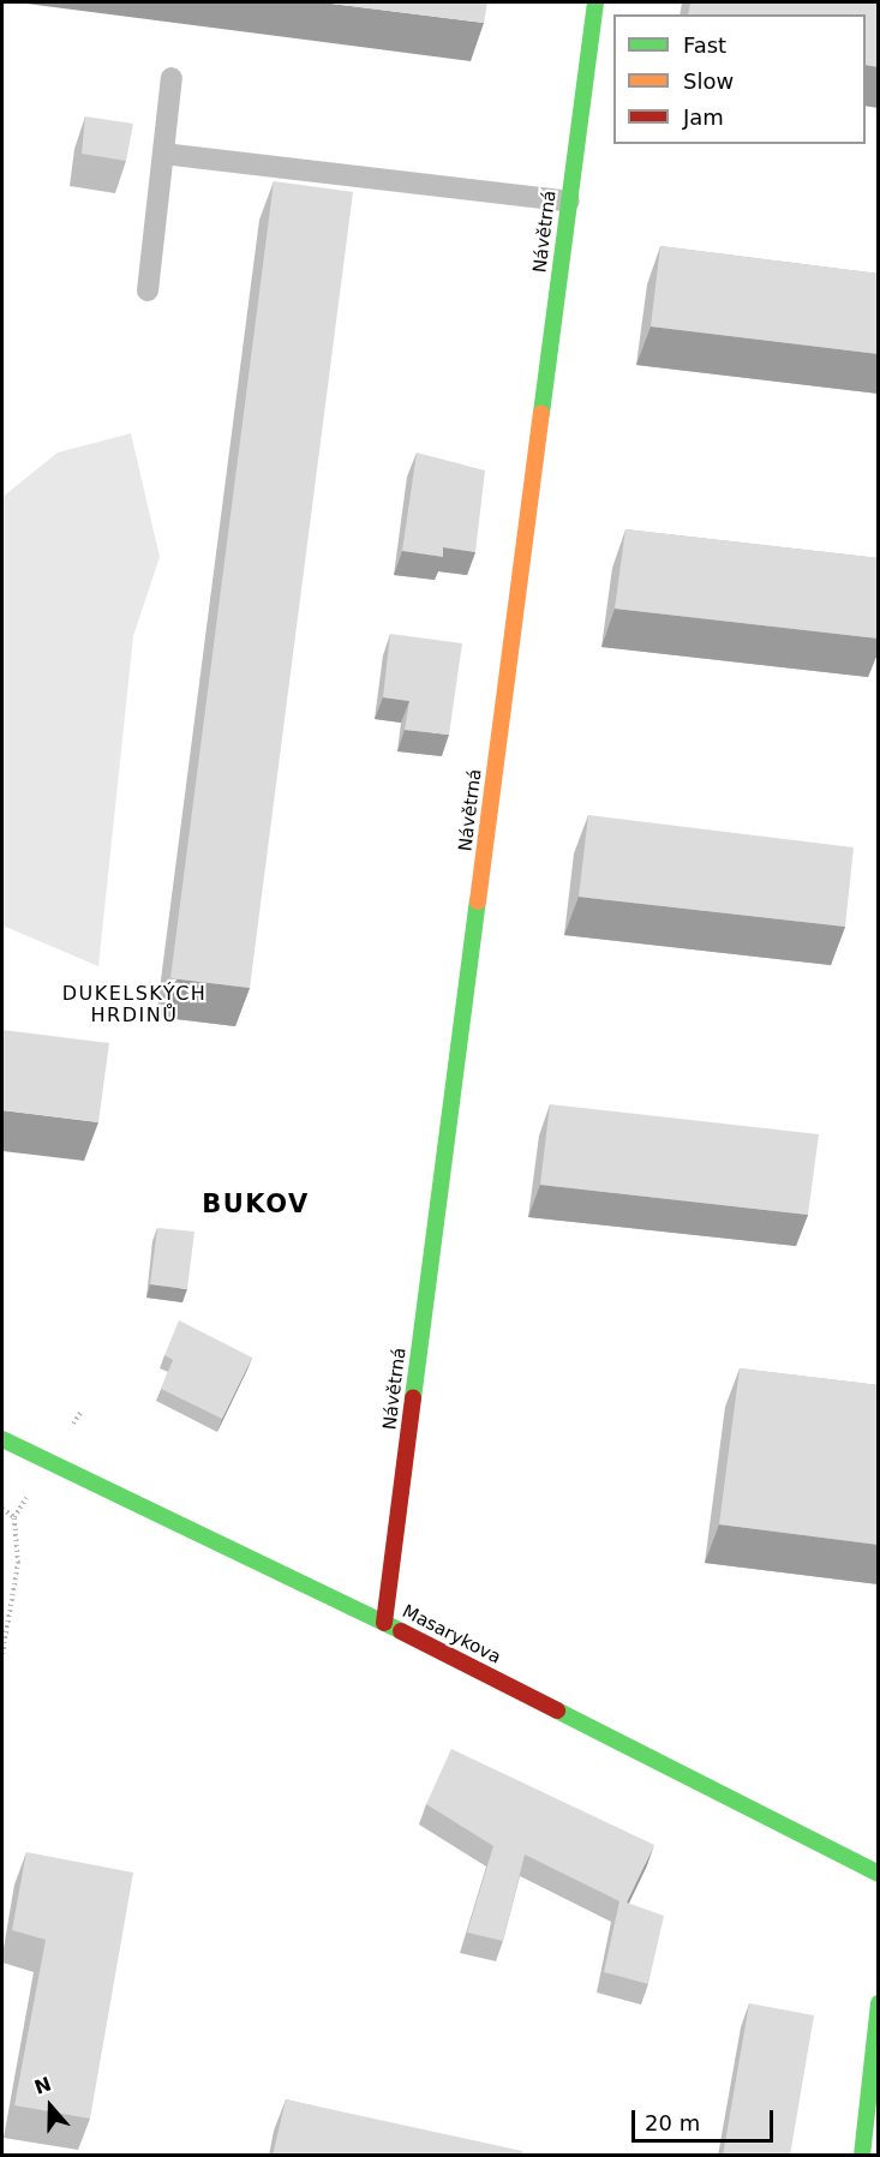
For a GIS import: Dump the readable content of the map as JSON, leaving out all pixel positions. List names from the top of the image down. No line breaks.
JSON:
{"streets":{"street":["Návětrná","Masarykova"]},"crossings":[["Návětrná","Masarykova"]],"districts":["DUKELSKÝCH HRDINŮ","BUKOV"],"legend":["Fast","Slow","Jam"],"scale_bar":"20 m","north":"top"}
